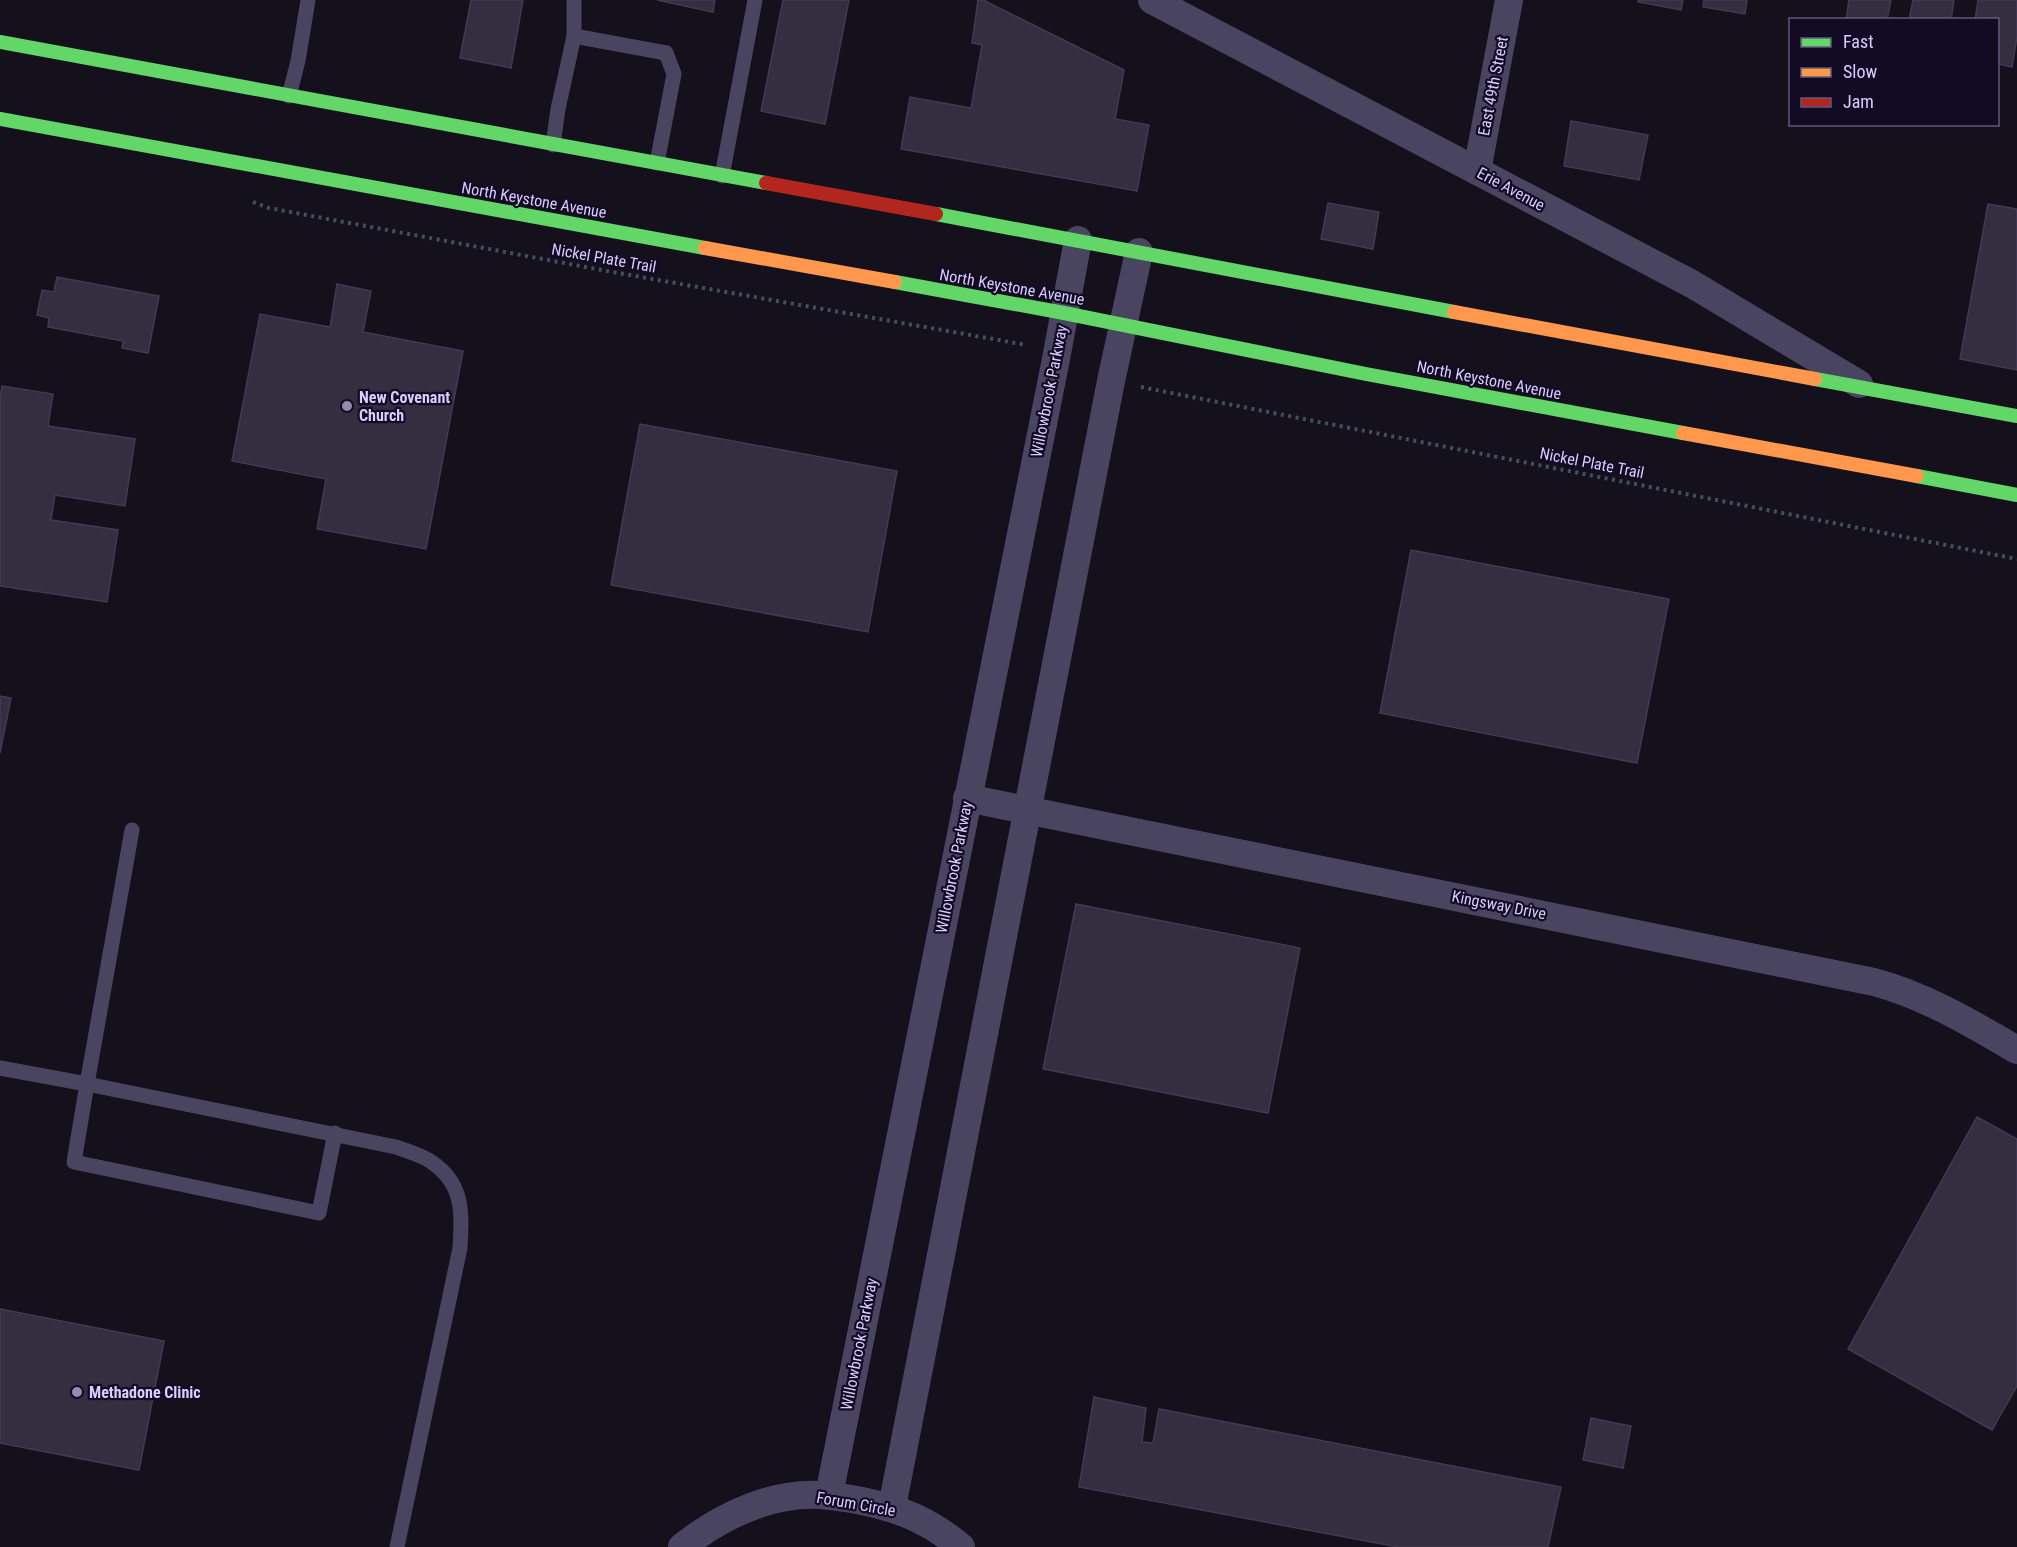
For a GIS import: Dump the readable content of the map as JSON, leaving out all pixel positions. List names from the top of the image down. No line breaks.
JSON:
{"streets":{"main road":["North Keystone Avenue"],"street":["East 49th Street","Erie Avenue","Willowbrook Parkway","Kingsway Drive","Forum Circle"],"path":["Nickel Plate Trail"]},"crossings":[["East 49th Street","Erie Avenue"],["North Keystone Avenue","Willowbrook Parkway"],["Willowbrook Parkway","Kingsway Drive"],["Willowbrook Parkway","Forum Circle"]],"places":["New Covenant Church","Methadone Clinic"],"legend":["Fast","Slow","Jam"]}
